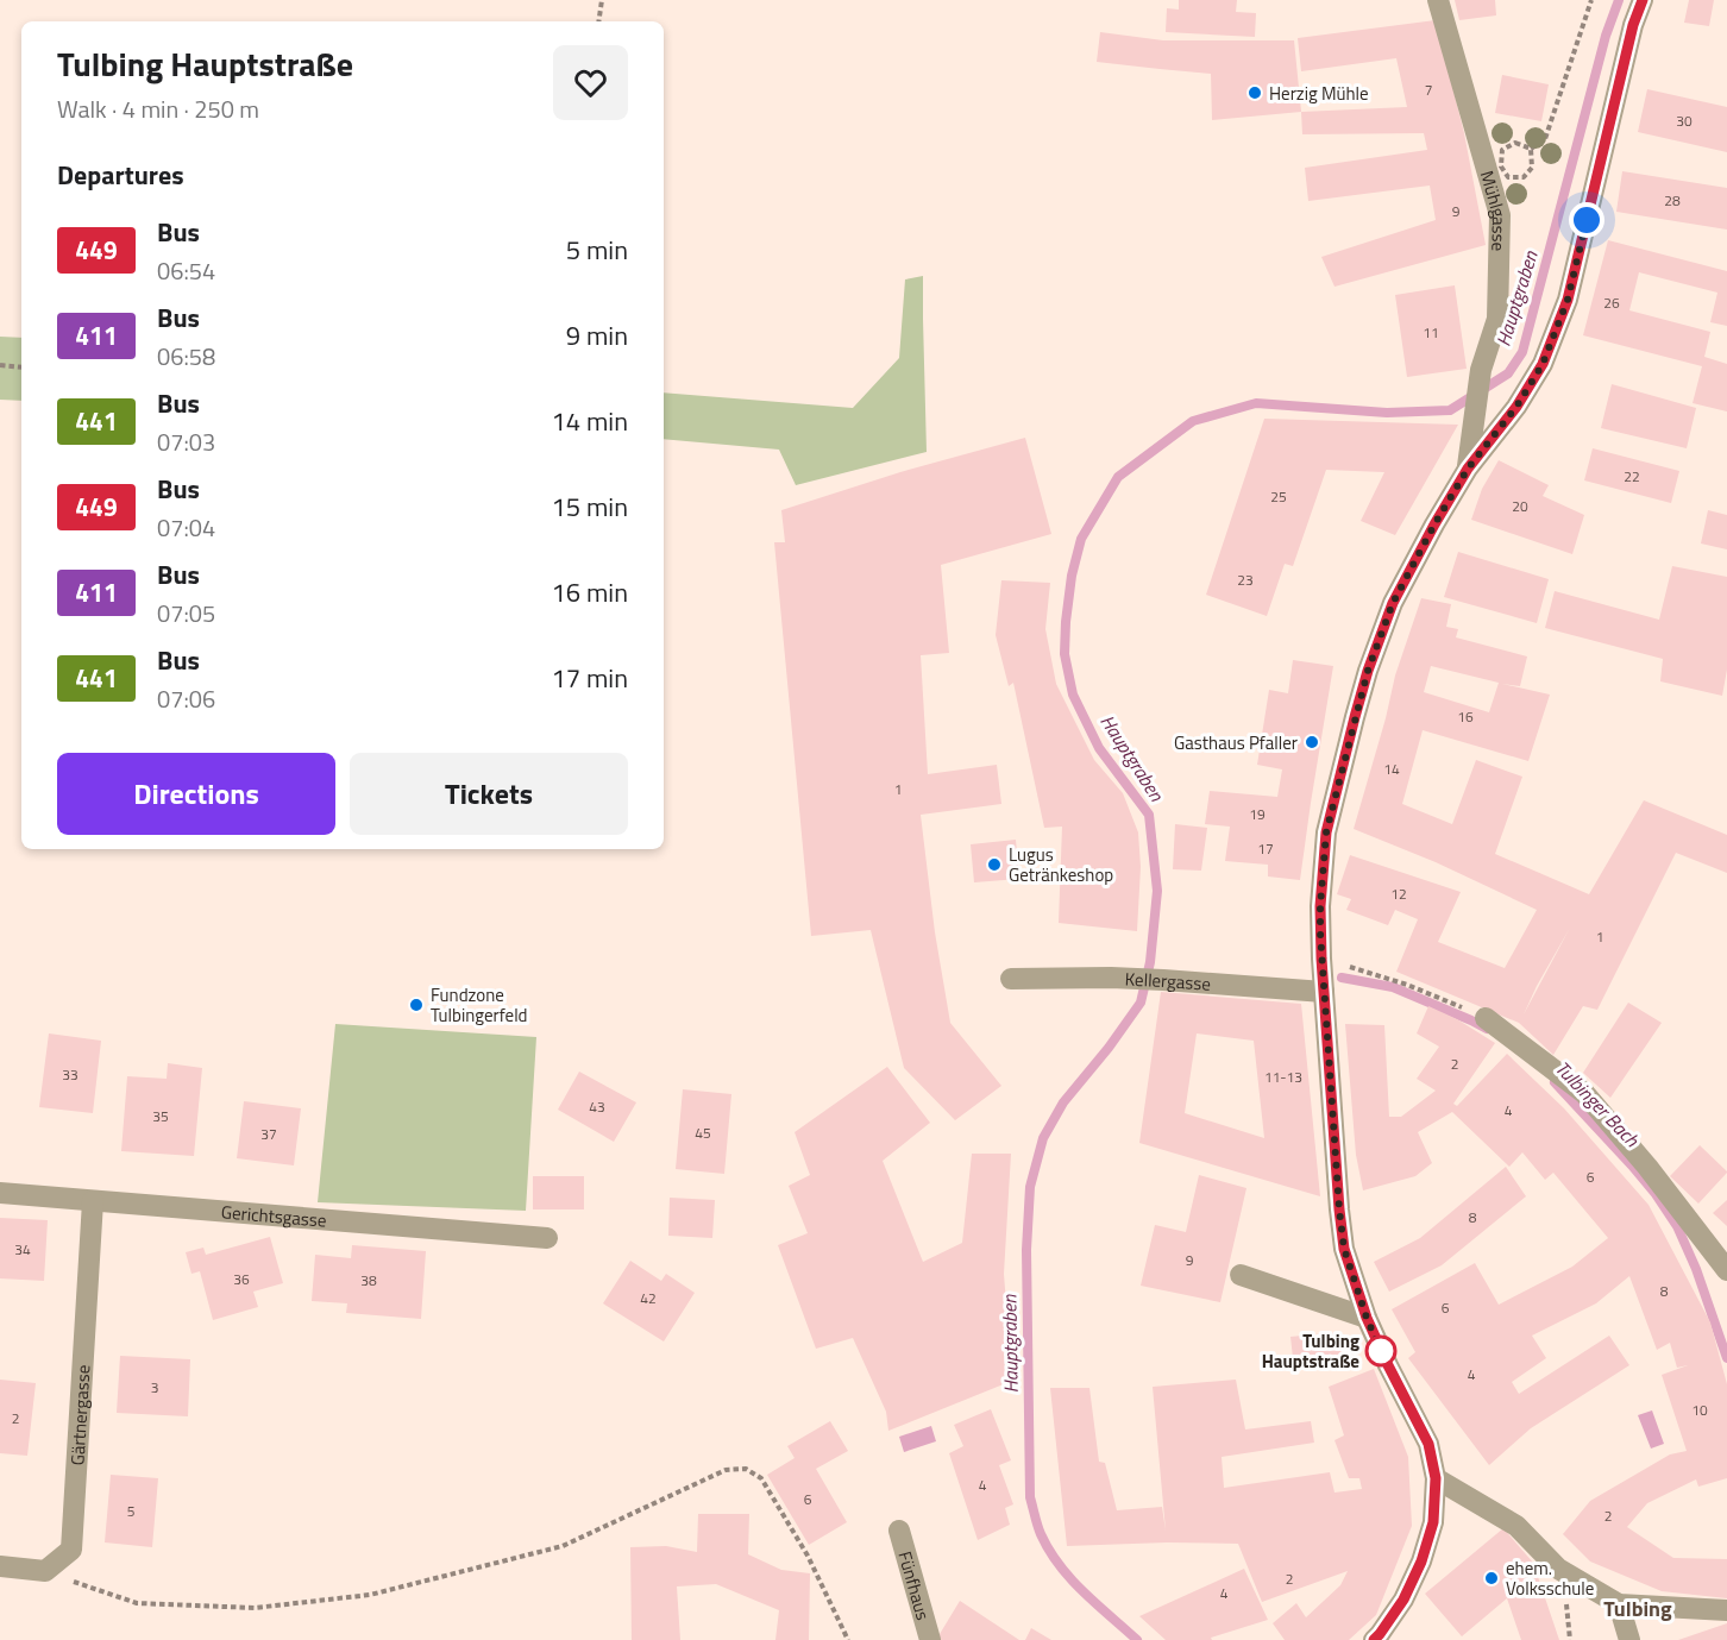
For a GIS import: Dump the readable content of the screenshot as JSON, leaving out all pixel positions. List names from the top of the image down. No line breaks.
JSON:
{"streets":{"street":["Mühlgasse","Kellergasse","Gerichtsgasse","Gärtnergasse","Fünfhaus"]},"crossings":[["Gerichtsgasse","Gärtnergasse"]],"districts":["Tulbing"],"water":["Hauptgraben","Tulbinger Bach"],"places":["Herzig Mühle","Gasthaus Pfaller","Lugus Getränkeshop","Fundzone Tulbingerfeld","Tulbing Hauptstraße","ehem. Volksschule"],"lines":["bus line 449"],"house_numbers":["7","30","28","9","26","11","22","25","20","23","16","14","1","19","17","12","1","2","33","11-13","43","4","35","45","37","6","8","34","9","36","38","8","42","6","4","3","10","2","4","6","5","2","2","4"],"page":{"heading":[["Tulbing Hauptstraße","Walk · 4 min · 250 m"],"Departures"],"list":[{"mark":"449","name":"Bus","note":"06:54","value":"5 min"},{"mark":"411","name":"Bus","note":"06:58","value":"9 min"},{"mark":"441","name":"Bus","note":"07:03","value":"14 min"},{"mark":"449","name":"Bus","note":"07:04","value":"15 min"},{"mark":"411","name":"Bus","note":"07:05","value":"16 min"},{"mark":"441","name":"Bus","note":"07:06","value":"17 min"}],"buttons":["Directions","Tickets"]}}
